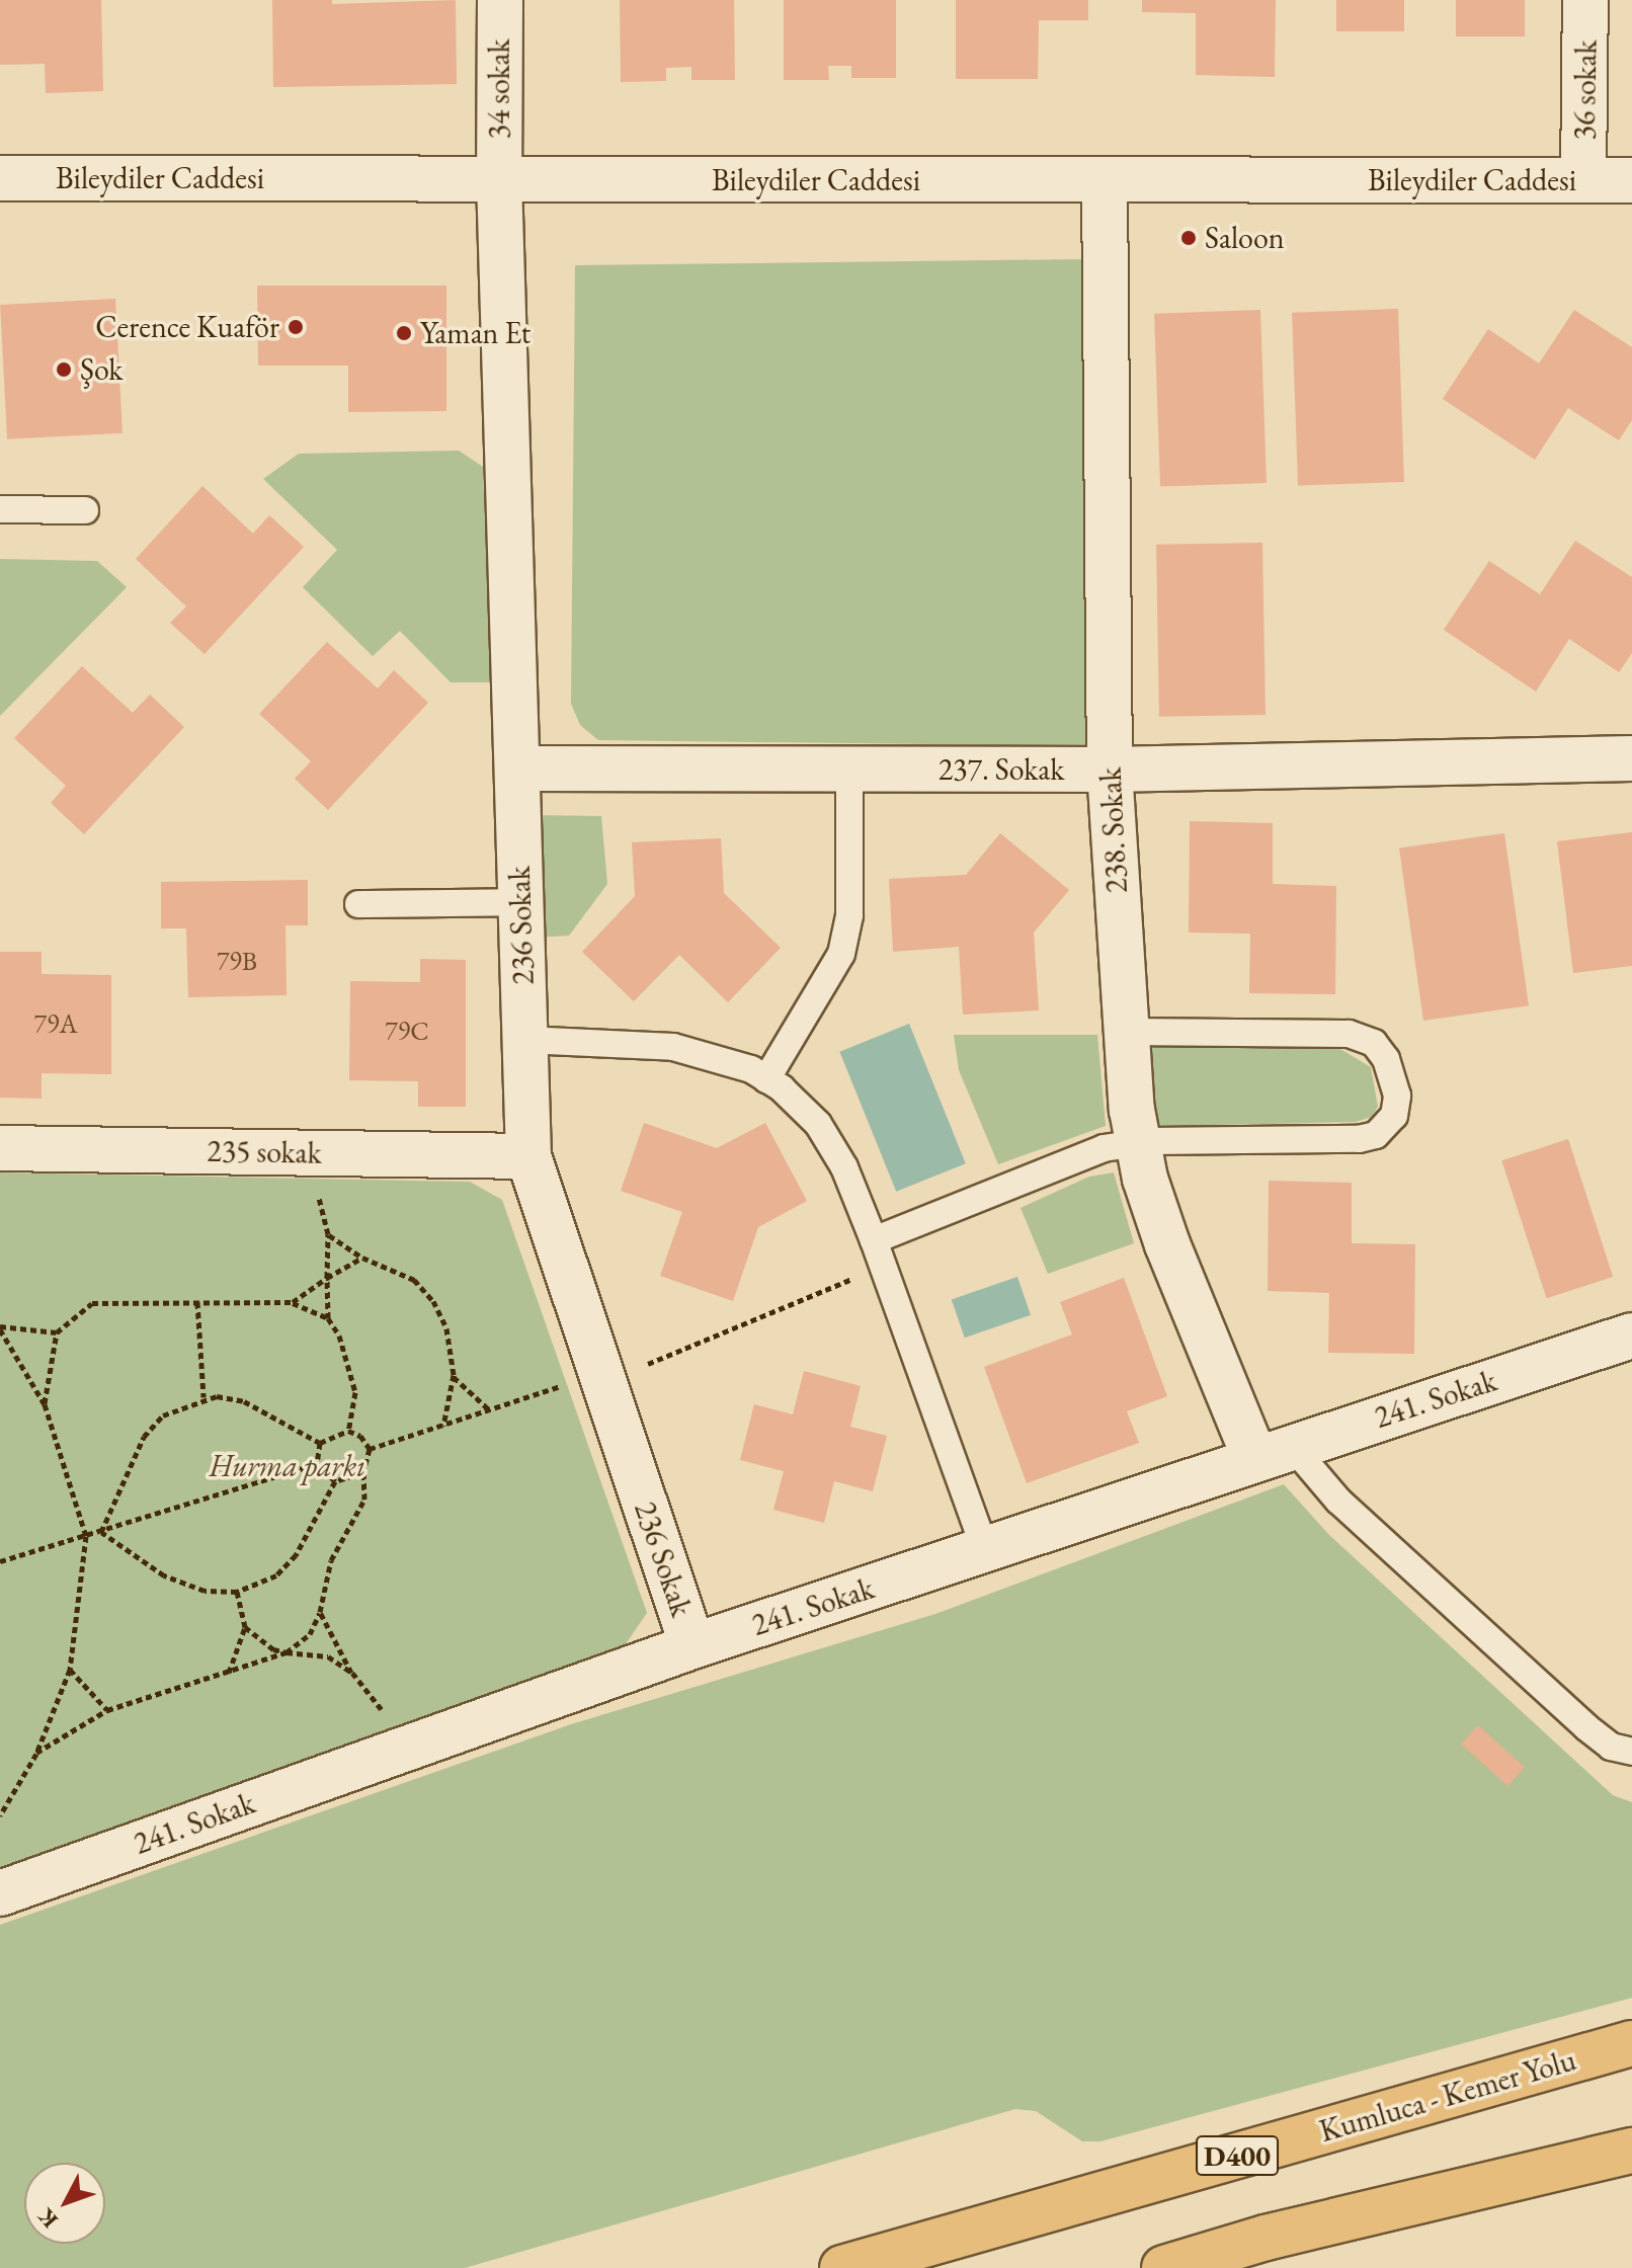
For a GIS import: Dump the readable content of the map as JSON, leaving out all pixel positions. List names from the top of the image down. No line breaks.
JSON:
{"streets":{"highway":["Kumluca - Kemer Yolu","D400"],"street":["34 sokak","36 sokak","Bileydiler Caddesi","237. Sokak","238. Sokak","236 Sokak","235 sokak","241. Sokak"]},"crossings":[["34 sokak","Bileydiler Caddesi"],["34 sokak","236 Sokak"],["36 sokak","Bileydiler Caddesi"],["Bileydiler Caddesi","238. Sokak"],["Bileydiler Caddesi","236 Sokak"],["237. Sokak","238. Sokak"],["237. Sokak","236 Sokak"],["238. Sokak","241. Sokak"],["236 Sokak","235 sokak"],["236 Sokak","241. Sokak"]],"parks":["Hurma parkı"],"places":["Saloon","Cerence Kuaför","Yaman Et","Şok"],"house_numbers":["79B","79A","79C"],"north":"bottom left"}
